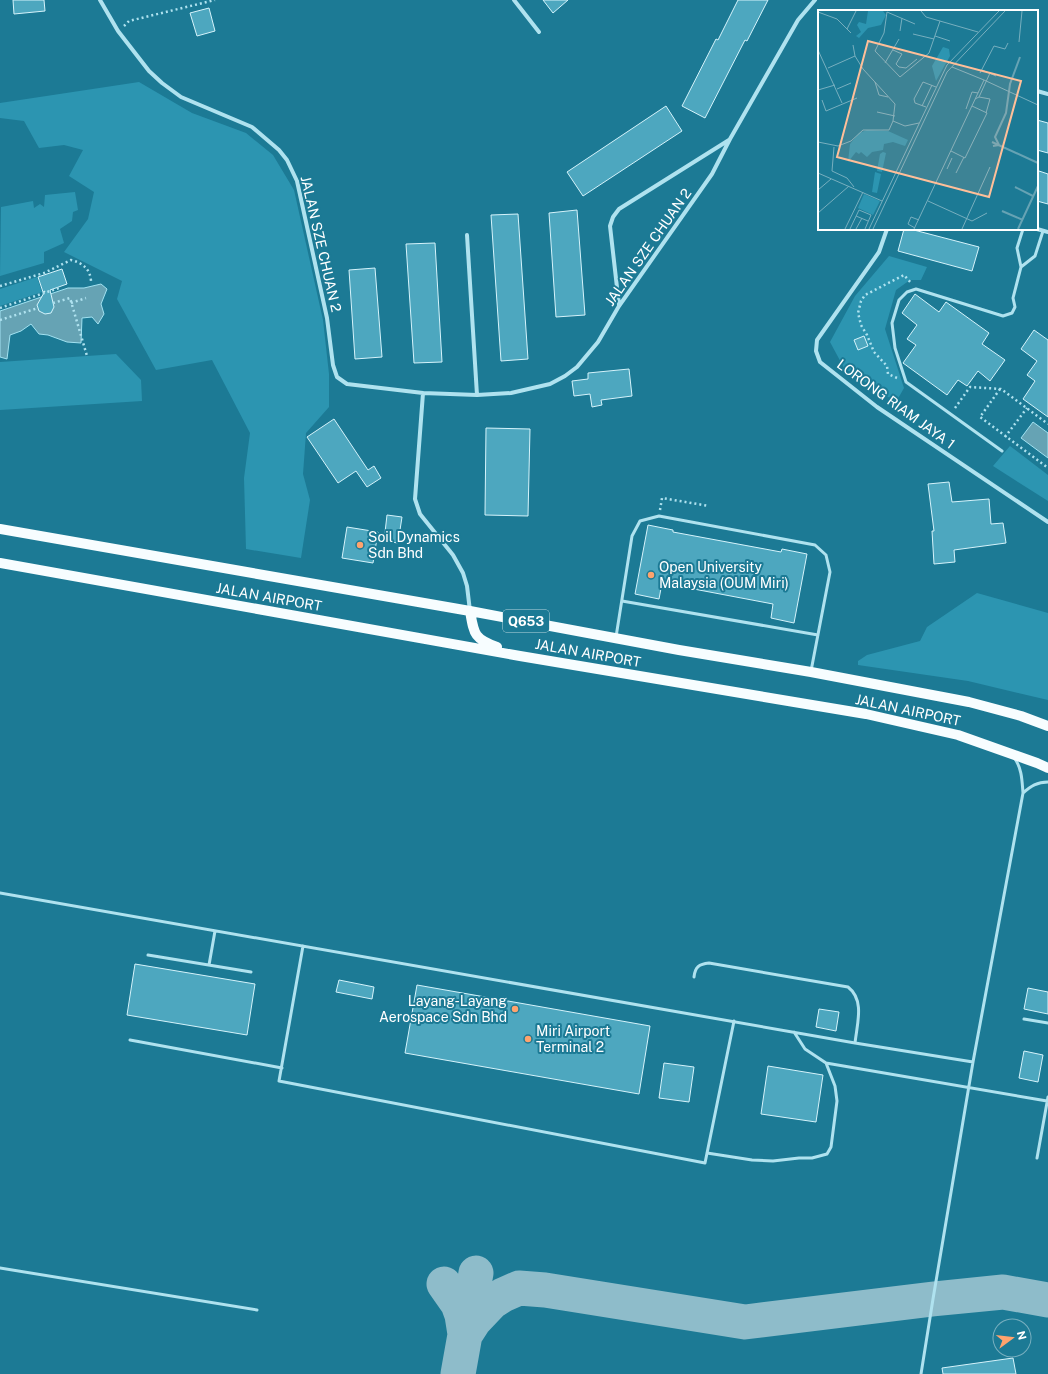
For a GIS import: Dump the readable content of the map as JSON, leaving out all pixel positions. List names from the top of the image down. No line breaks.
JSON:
{"streets":{"main road":["JALAN AIRPORT","Q653"],"street":["JALAN SZE CHUAN 2","LORONG RIAM JAYA 1"]},"places":["Soil Dynamics Sdn Bhd","Open University Malaysia (OUM Miri)","Layang-Layang Aerospace Sdn Bhd","Miri Airport Terminal 2"],"north":"right"}
